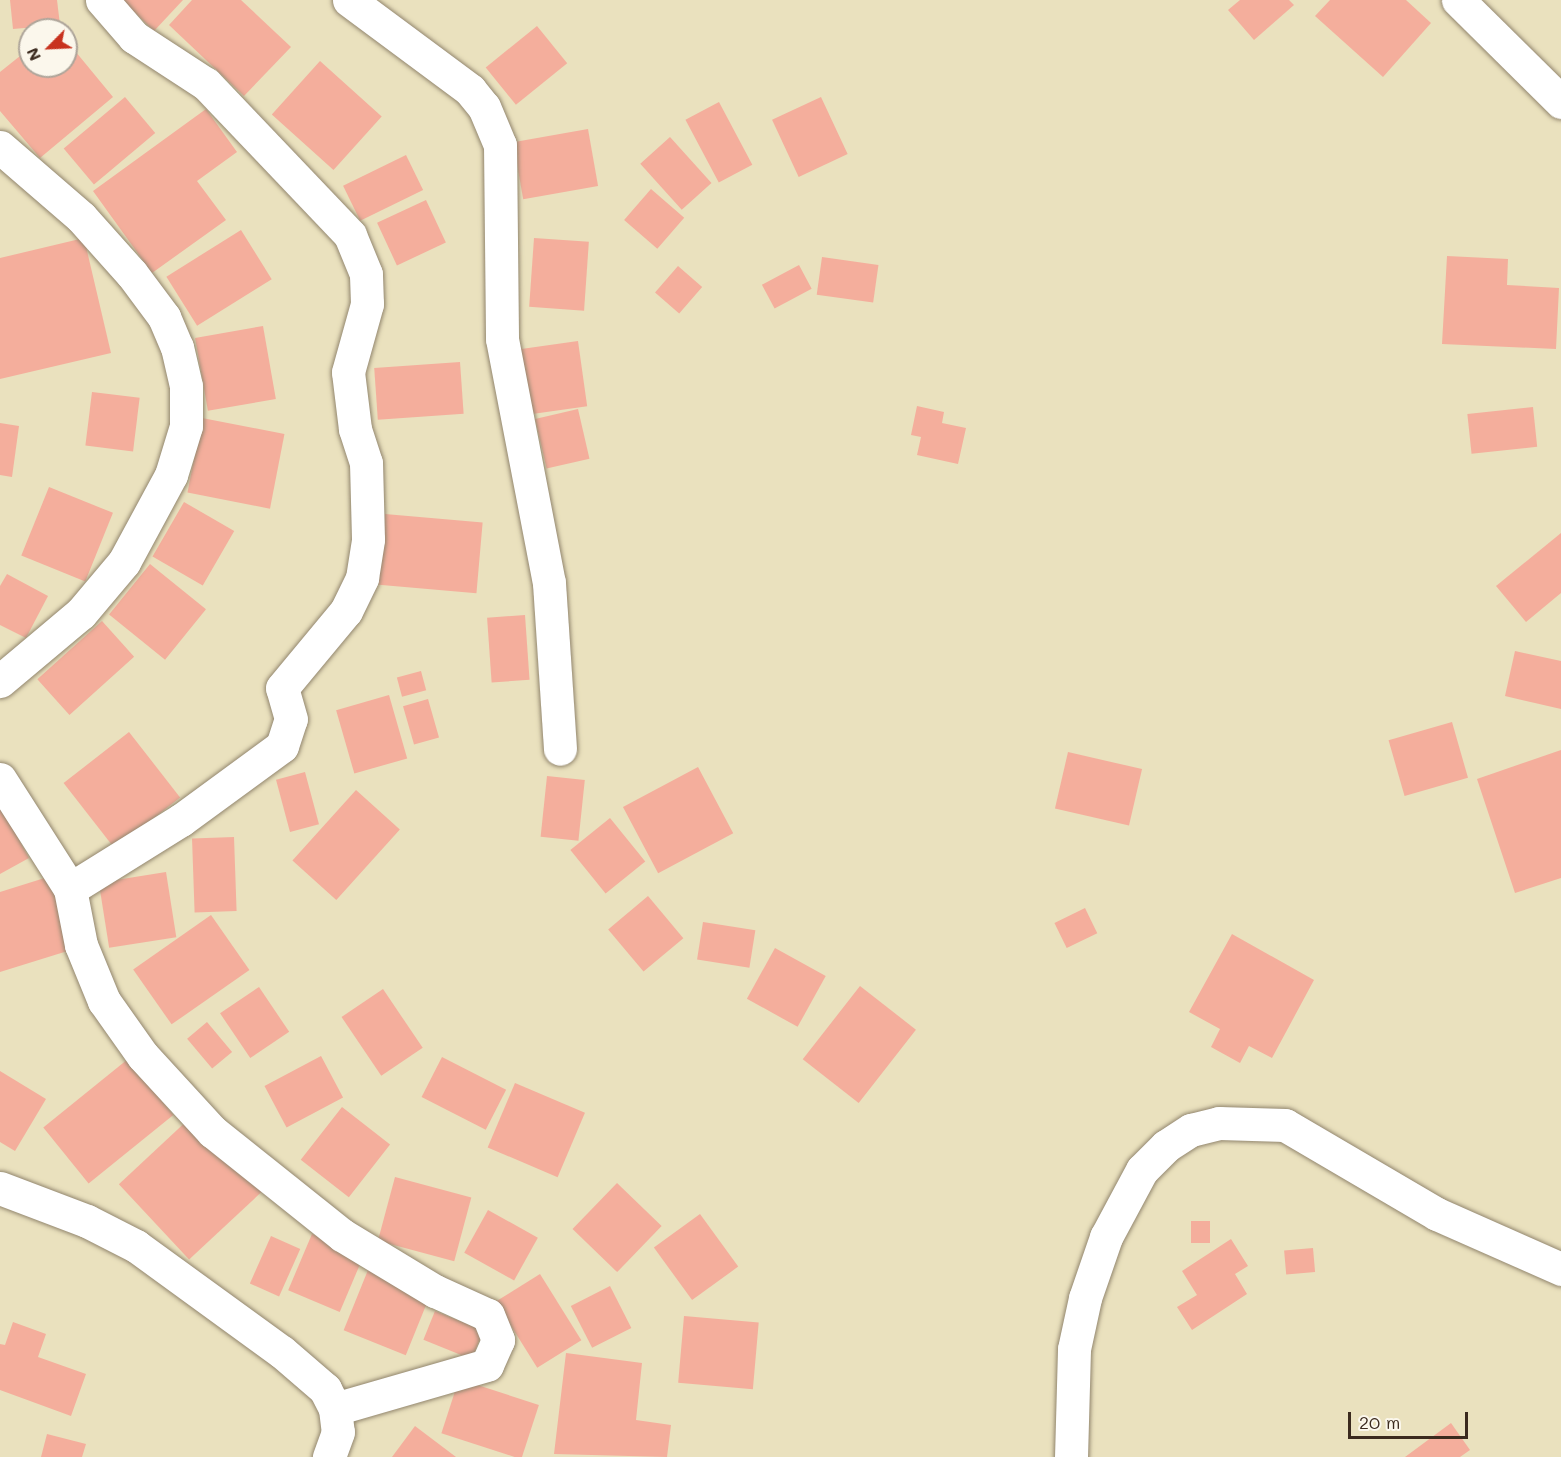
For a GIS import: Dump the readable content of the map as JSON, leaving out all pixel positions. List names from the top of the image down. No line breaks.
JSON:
{"scale_bar":"20 m","north":"bottom left"}
